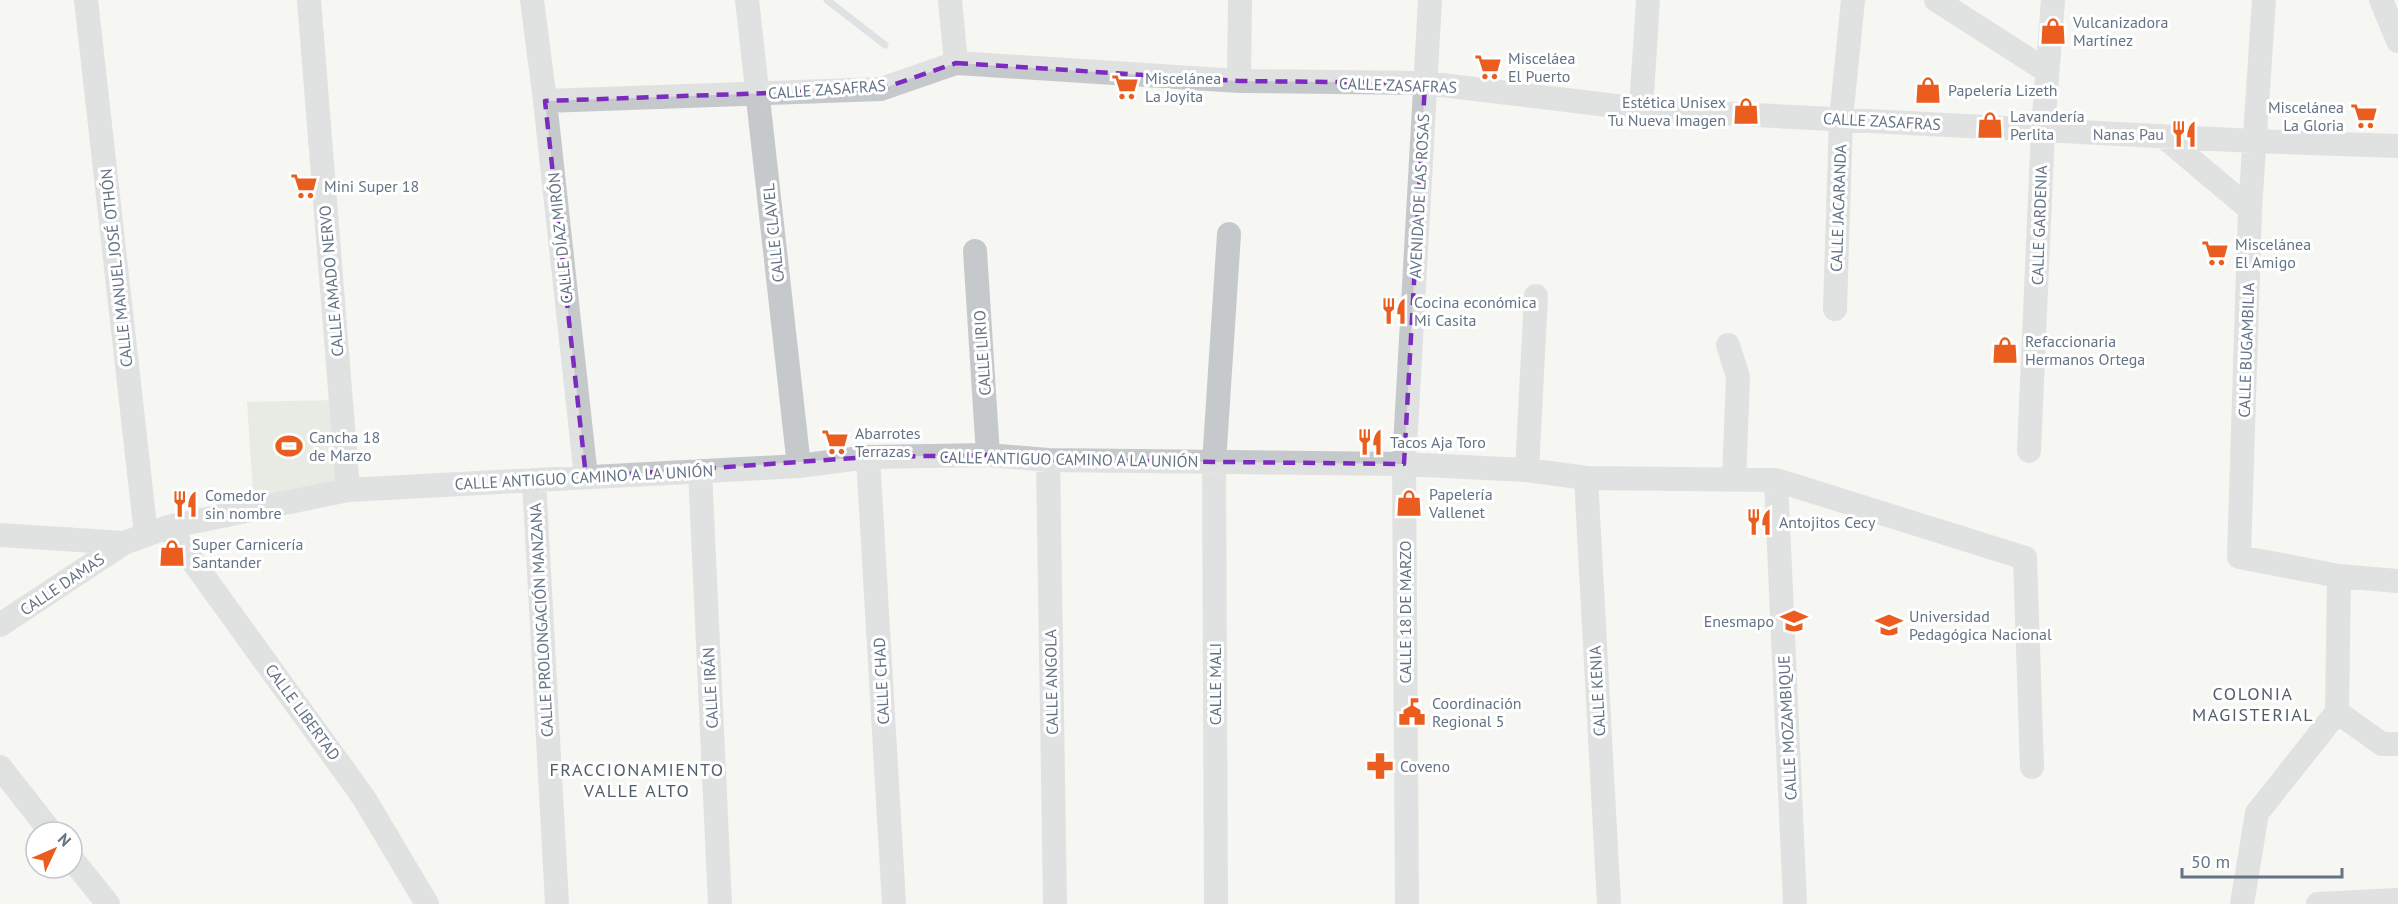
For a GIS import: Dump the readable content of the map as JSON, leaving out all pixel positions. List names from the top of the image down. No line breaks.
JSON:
{"streets":{"street":["CALLE ZASAFRAS","AVENIDA DE LAS ROSAS","CALLE JACARANDA","CALLE GARDENIA","CALLE CLAVEL","CALLE DÍAZ MIRÓN","CALLE MANUEL JOSÉ OTHÓN","CALLE AMADO NERVO","CALLE BUGAMBILIA","CALLE LIRIO","CALLE ANTIGUO CAMINO A LA UNIÓN","CALLE DAMAS","CALLE 18 DE MARZO","CALLE PROLONGACIÓN MANZANA","CALLE CHAD","CALLE ANGOLA","CALLE MALI","CALLE IRÁN","CALLE KENIA","CALLE LIBERTAD","CALLE MOZAMBIQUE"]},"crossings":[["CALLE ZASAFRAS","AVENIDA DE LAS ROSAS"],["CALLE ZASAFRAS","CALLE JACARANDA"],["CALLE ZASAFRAS","CALLE GARDENIA"],["CALLE ZASAFRAS","CALLE CLAVEL"],["CALLE ZASAFRAS","CALLE DÍAZ MIRÓN"],["CALLE ZASAFRAS","CALLE BUGAMBILIA"],["AVENIDA DE LAS ROSAS","CALLE ANTIGUO CAMINO A LA UNIÓN"],["AVENIDA DE LAS ROSAS","CALLE 18 DE MARZO"],["CALLE CLAVEL","CALLE ANTIGUO CAMINO A LA UNIÓN"],["CALLE DÍAZ MIRÓN","CALLE ANTIGUO CAMINO A LA UNIÓN"],["CALLE MANUEL JOSÉ OTHÓN","CALLE ANTIGUO CAMINO A LA UNIÓN"],["CALLE MANUEL JOSÉ OTHÓN","CALLE DAMAS"],["CALLE MANUEL JOSÉ OTHÓN","CALLE LIBERTAD"],["CALLE AMADO NERVO","CALLE ANTIGUO CAMINO A LA UNIÓN"],["CALLE LIRIO","CALLE ANTIGUO CAMINO A LA UNIÓN"],["CALLE ANTIGUO CAMINO A LA UNIÓN","CALLE DAMAS"],["CALLE ANTIGUO CAMINO A LA UNIÓN","CALLE 18 DE MARZO"],["CALLE ANTIGUO CAMINO A LA UNIÓN","CALLE PROLONGACIÓN MANZANA"],["CALLE ANTIGUO CAMINO A LA UNIÓN","CALLE CHAD"],["CALLE ANTIGUO CAMINO A LA UNIÓN","CALLE ANGOLA"],["CALLE ANTIGUO CAMINO A LA UNIÓN","CALLE MALI"],["CALLE ANTIGUO CAMINO A LA UNIÓN","CALLE IRÁN"],["CALLE ANTIGUO CAMINO A LA UNIÓN","CALLE KENIA"],["CALLE ANTIGUO CAMINO A LA UNIÓN","CALLE LIBERTAD"],["CALLE ANTIGUO CAMINO A LA UNIÓN","CALLE MOZAMBIQUE"],["CALLE DAMAS","CALLE LIBERTAD"]],"districts":["COLONIA MAGISTERIAL","FRACCIONAMIENTO VALLE ALTO"],"places":{"shop":["Vulcanizadora Martínez","Papelería Lizeth","Estética Unisex Tu Nueva Imagen","Lavandería Perlita","Refaccionaria Hermanos Ortega","Papelería Vallenet","Super Carnicería Santander"],"supermarket":["Misceláea El Puerto","Miscelánea La Joyita","Miscelánea La Gloria","Mini Super 18","Miscelánea El Amigo","Abarrotes Terrazas"],"restaurant":["Nanas Pau","Cocina económica Mi Casita","Tacos Aja Toro","Comedor sin nombre","Antojitos Cecy"],"sports":["Cancha 18 de Marzo"],"school or university":["Enesmapo","Universidad Pedagógica Nacional"],"public building":["Coordinación Regional 5"],"pharmacy":["Coveno"]},"scale_bar":"50 m","north":"top right"}
